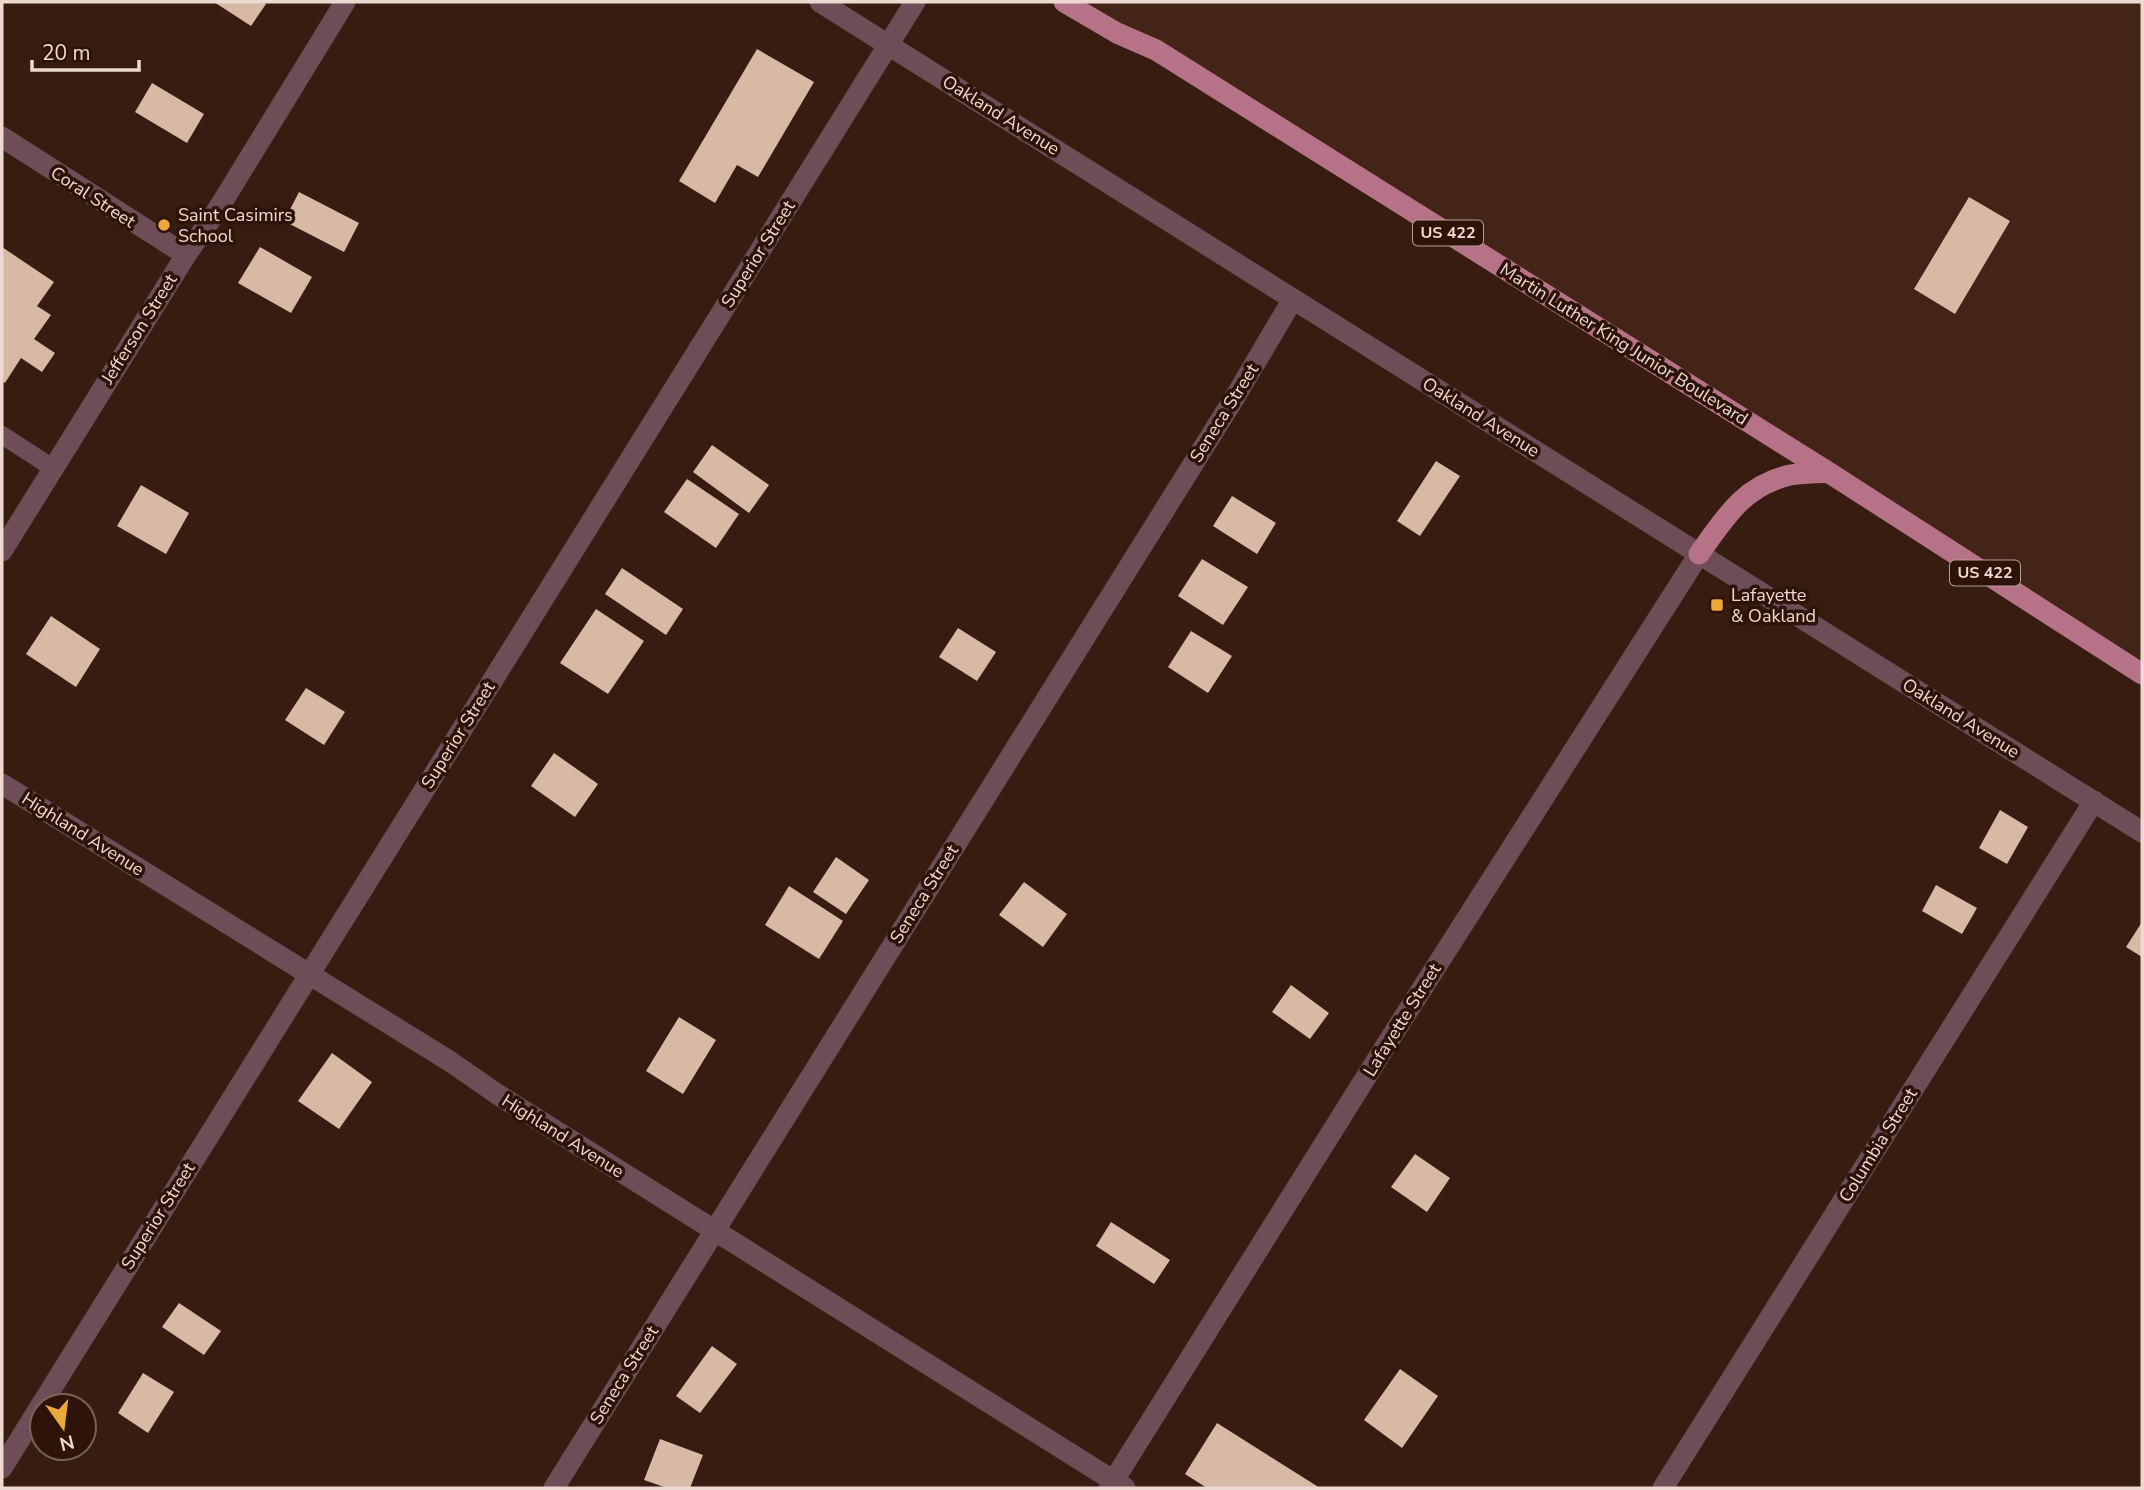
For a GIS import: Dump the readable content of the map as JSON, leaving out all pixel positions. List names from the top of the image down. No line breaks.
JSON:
{"streets":{"main road":["US 422","Martin Luther King Junior Boulevard"],"street":["Oakland Avenue","Coral Street","Superior Street","Jefferson Street","Seneca Street","Highland Avenue","Lafayette Street","Columbia Street"]},"crossings":[["Oakland Avenue","Superior Street"],["Oakland Avenue","Seneca Street"],["Oakland Avenue","Lafayette Street"],["Oakland Avenue","Columbia Street"],["Coral Street","Jefferson Street"],["Superior Street","Highland Avenue"],["Seneca Street","Highland Avenue"],["Highland Avenue","Lafayette Street"]],"places":{"other":["Saint Casimirs School"],"transit":["Lafayette & Oakland"]},"scale_bar":"20 m","north":"bottom"}
